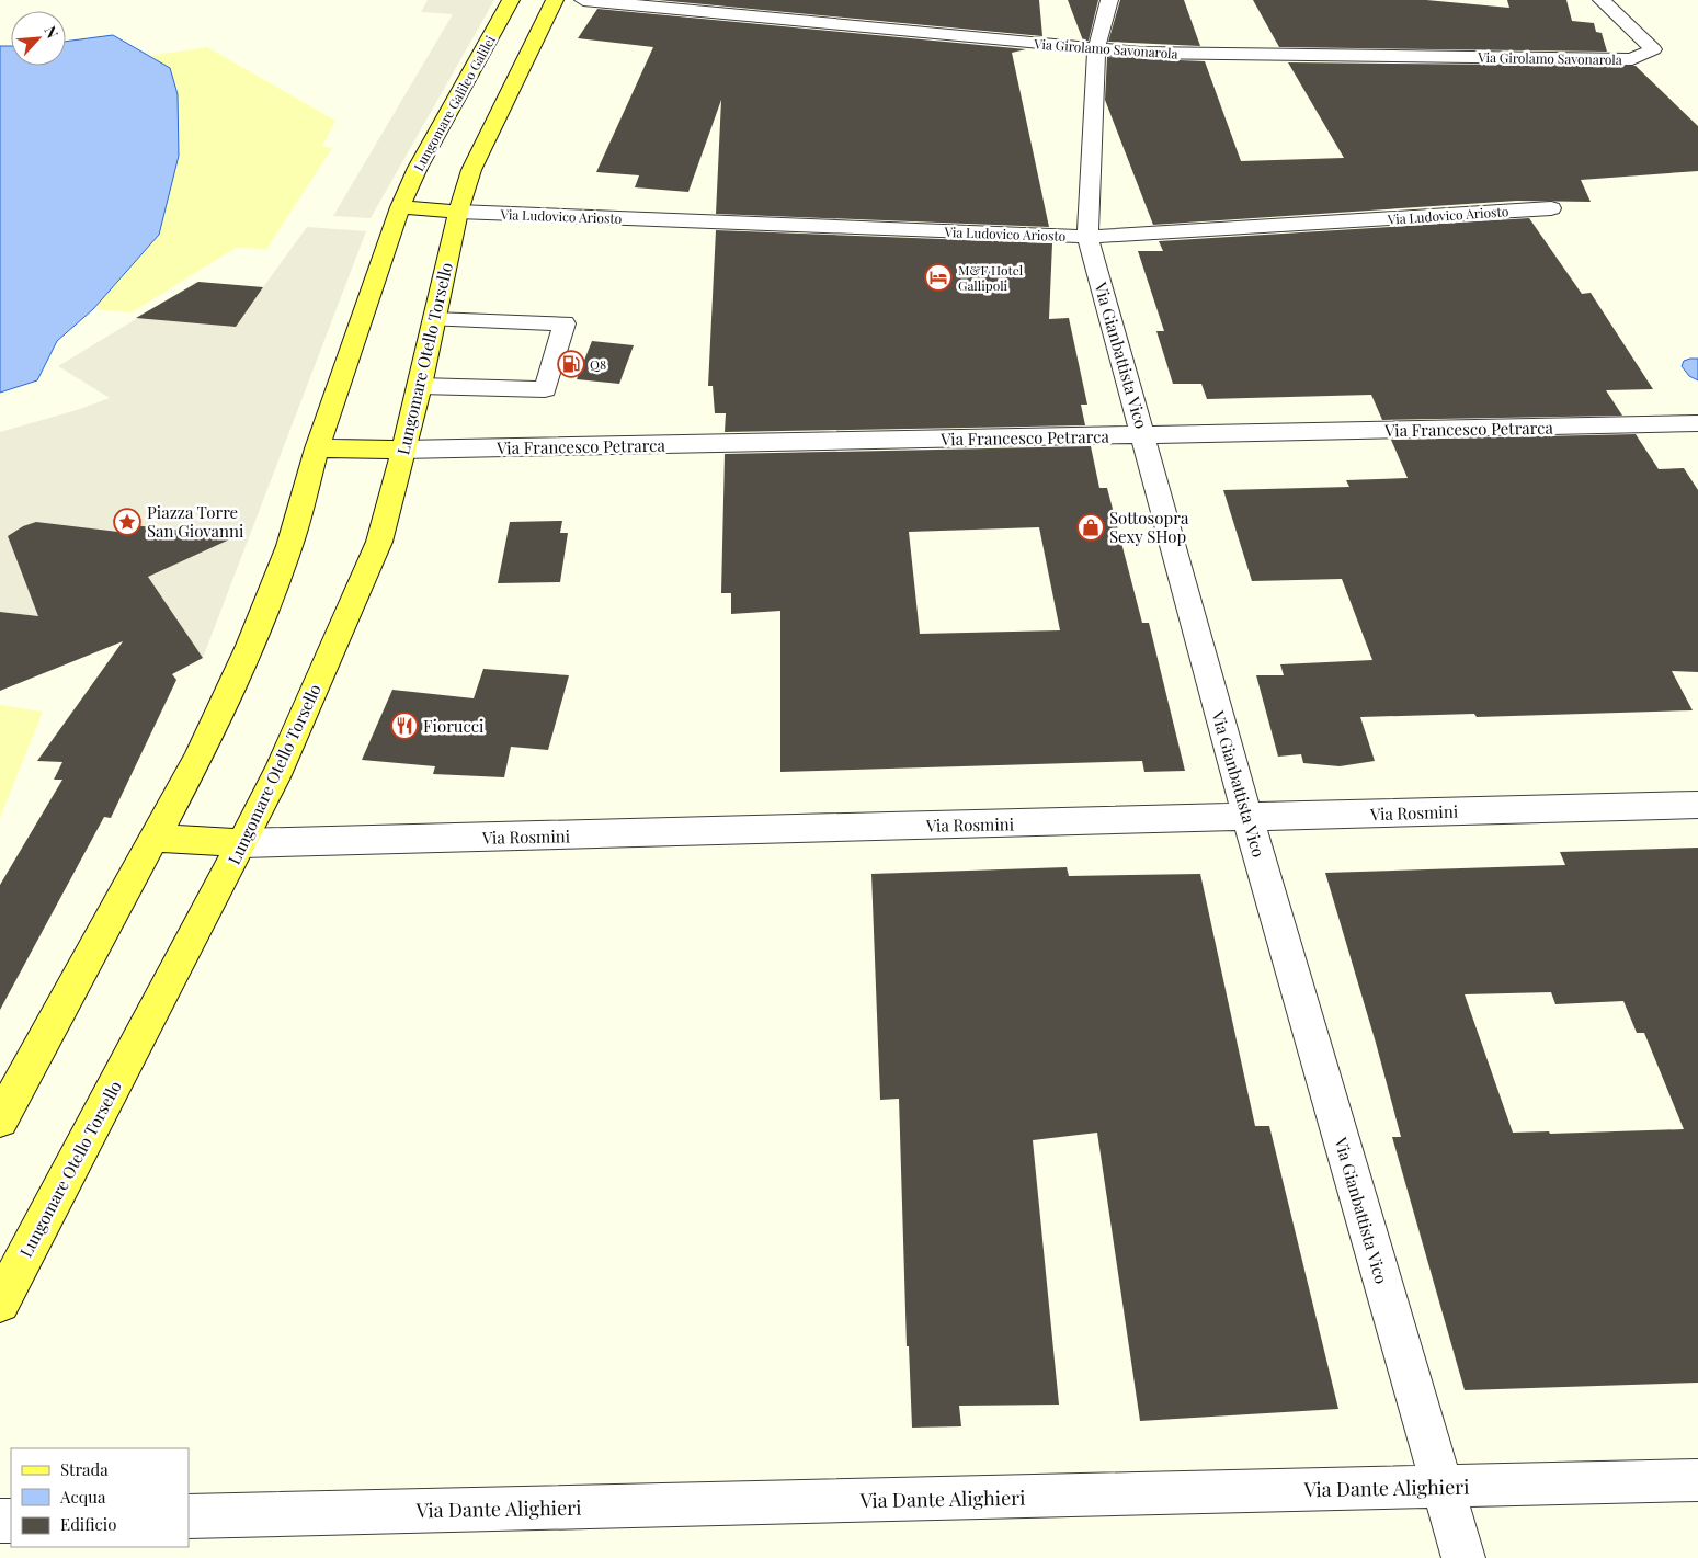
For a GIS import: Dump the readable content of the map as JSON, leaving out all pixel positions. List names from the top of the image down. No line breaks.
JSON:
{"streets":{"main road":["Lungomare Galileo Galilei","Lungomare Otello Torsello"],"street":["Via Girolamo Savonarola","Via Ludovico Ariosto","Via Gianbattista Vico","Via Francesco Petrarca","Via Rosmini","Via Dante Alighieri"]},"crossings":[["Via Girolamo Savonarola","Via Gianbattista Vico"],["Via Ludovico Ariosto","Via Gianbattista Vico"],["Via Ludovico Ariosto","Lungomare Otello Torsello"],["Via Gianbattista Vico","Via Francesco Petrarca"],["Via Gianbattista Vico","Via Rosmini"],["Via Gianbattista Vico","Via Dante Alighieri"],["Lungomare Otello Torsello","Via Francesco Petrarca"],["Lungomare Otello Torsello","Via Rosmini"]],"places":{"hotel":["M&F Hotel Gallipoli"],"fuel station":["Q8"],"place":["Piazza Torre San Giovanni"],"shop":["Sottosopra Sexy SHop"],"restaurant":["Fiorucci"]},"legend":["Strada","Acqua","Edificio"],"north":"top right"}
